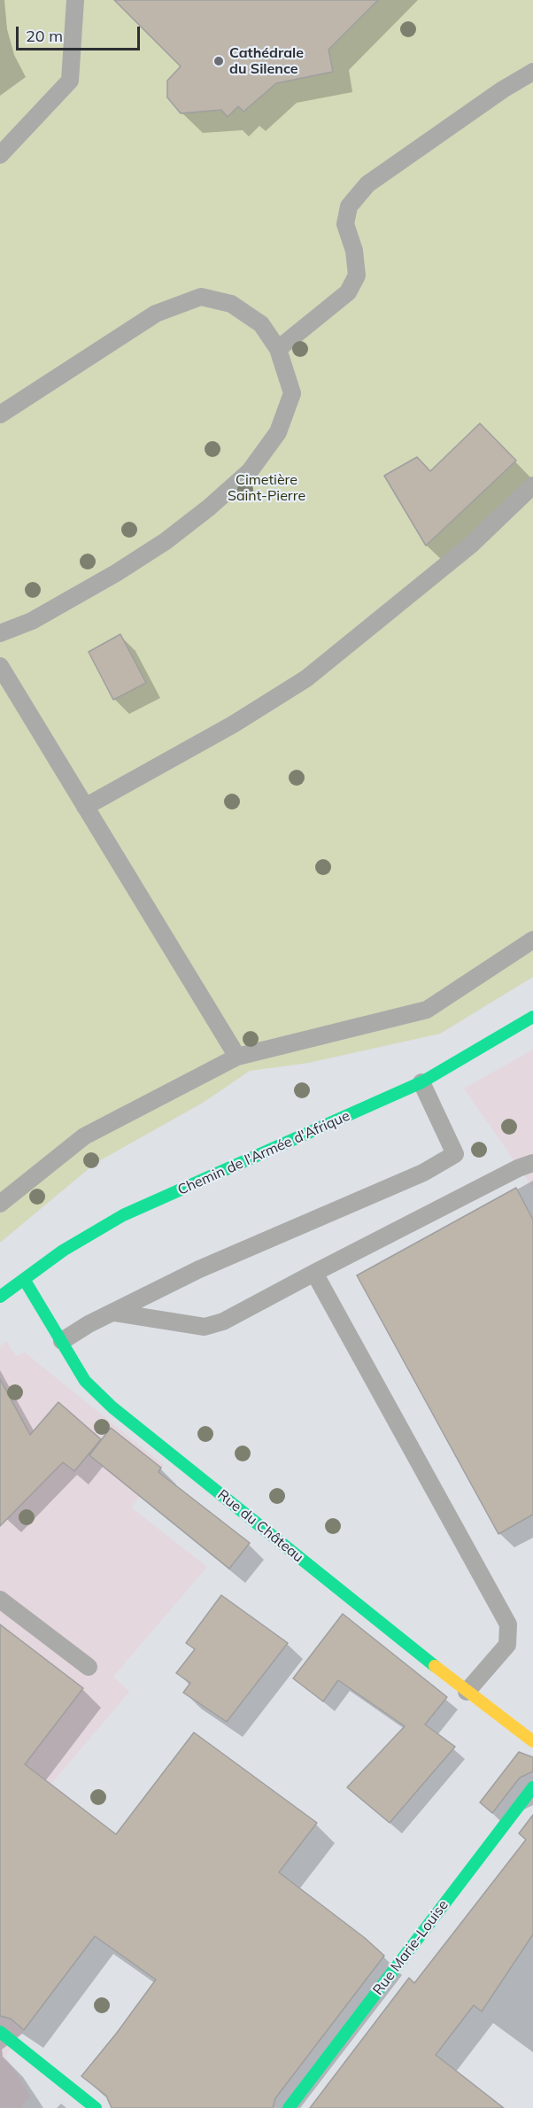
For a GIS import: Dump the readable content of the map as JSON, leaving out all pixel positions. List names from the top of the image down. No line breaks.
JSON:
{"streets":{"street":["Chemin de l'Armée d'Afrique","Rue du Château","Rue Marie-Louise"]},"crossings":[["Chemin de l'Armée d'Afrique","Rue du Château"]],"parks":["Cimetière Saint-Pierre"],"places":["Cathédrale du Silence"],"scale_bar":"20 m"}
